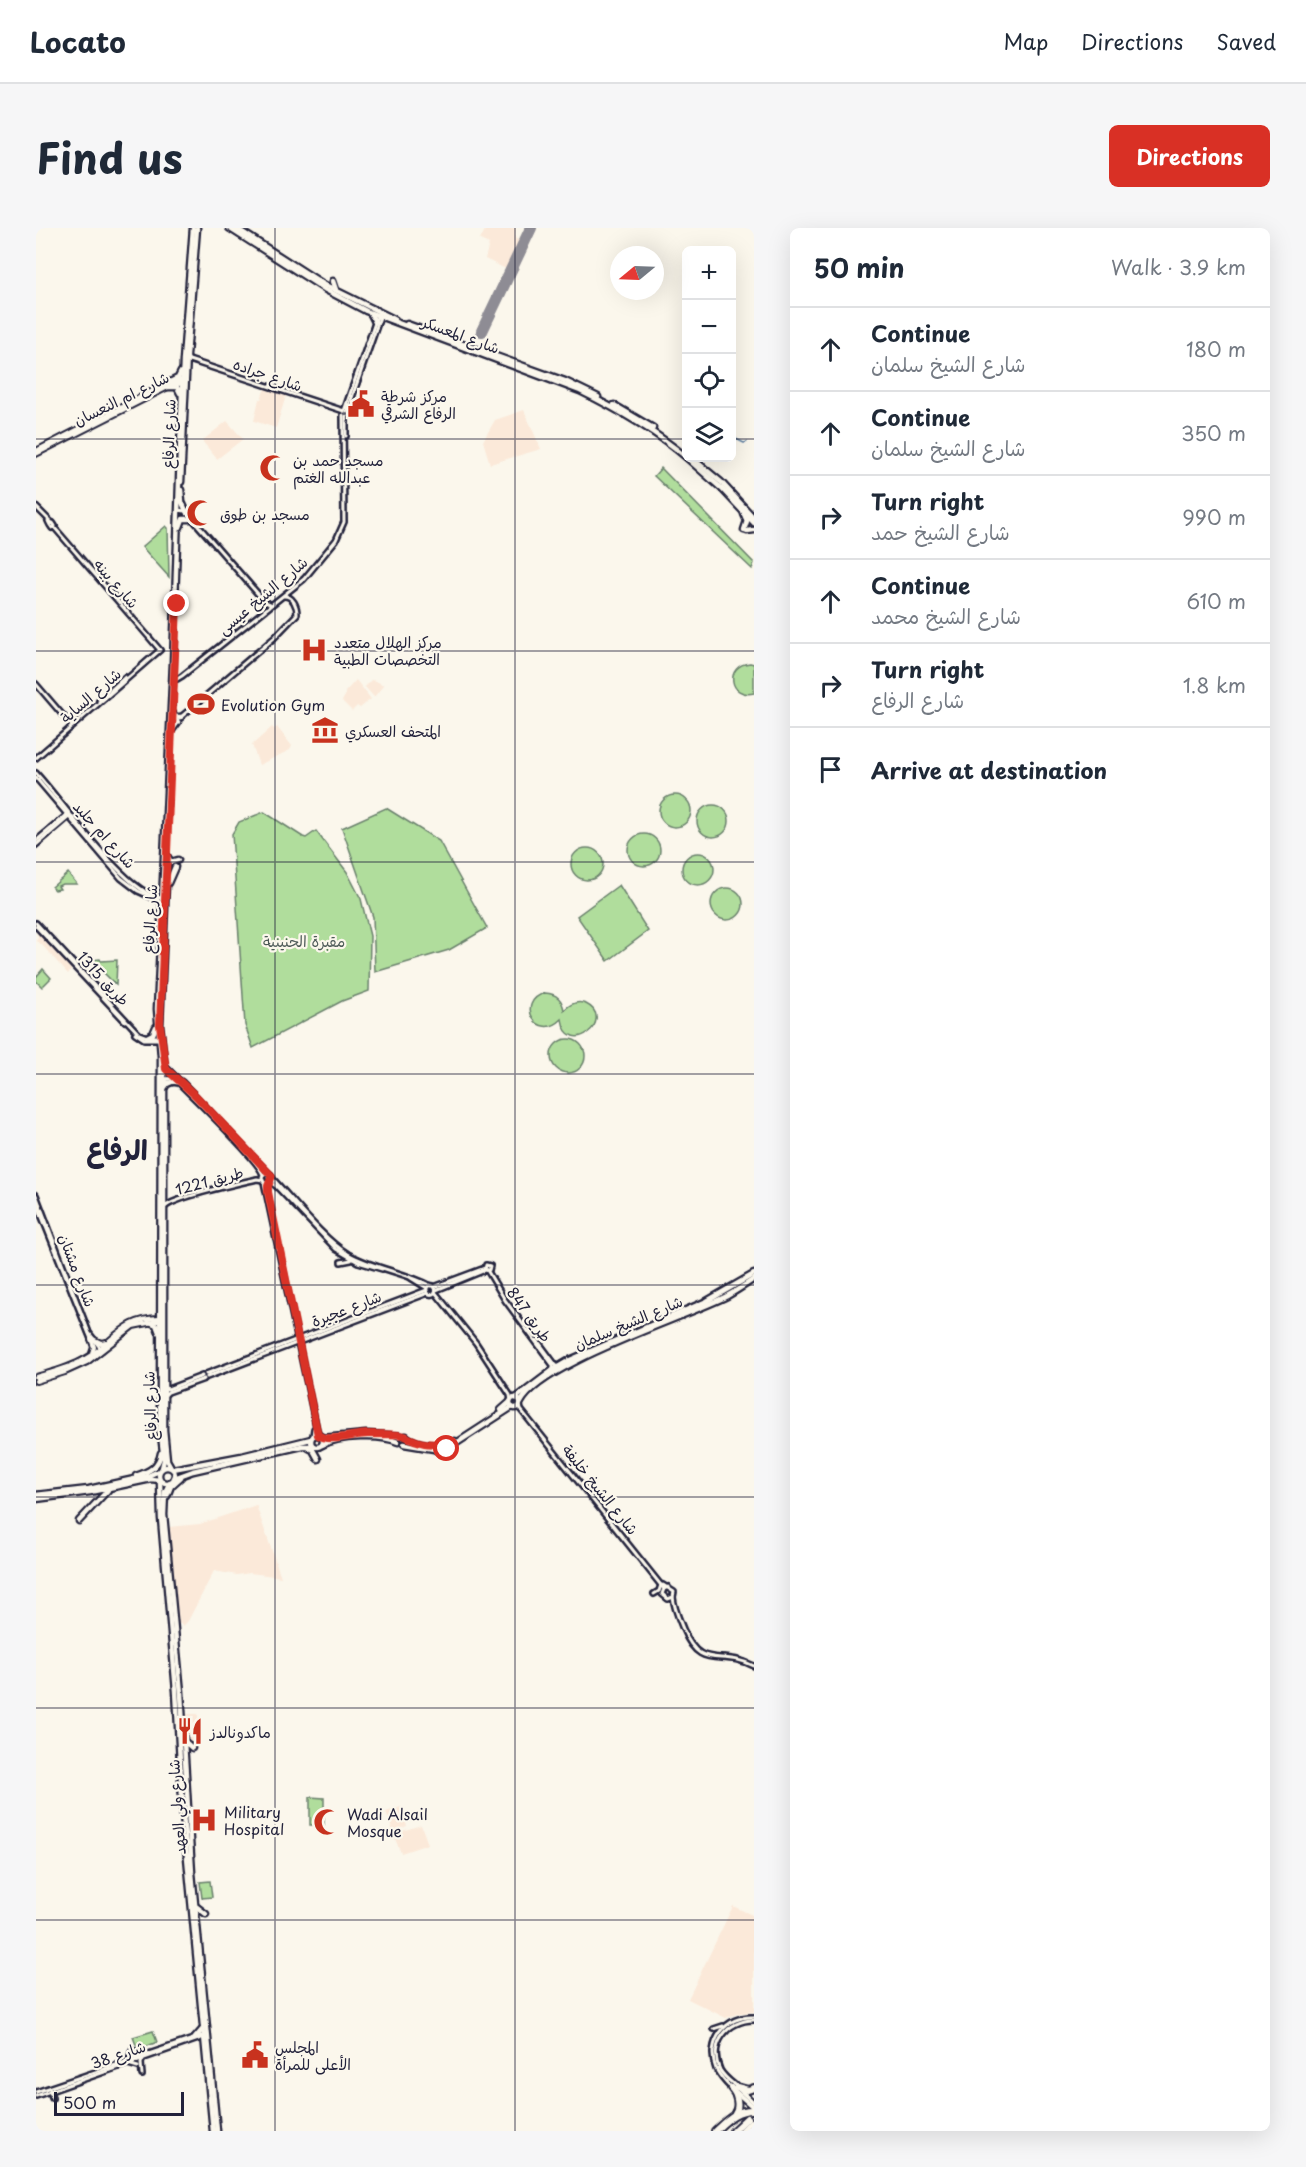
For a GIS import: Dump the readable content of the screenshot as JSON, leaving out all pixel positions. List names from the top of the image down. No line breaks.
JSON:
{"streets":{"main road":["شارع المعسكر","شارع ام النعسان","شارع الرفاع","شارع الشيخ سلمان","شارع ولي العهد"],"street":["شارع جراده","شارع بينه","شارع الشيخ عيسى","شارع الساية","شارع ام جليد","طريق 1315","طريق 1221","شارع مشتان","شارع عجيرة","طريق 847","شارع الشيخ خليفة","شارع 38"]},"crossings":[["شارع المعسكر","شارع الشيخ عيسى"],["شارع جراده","شارع الرفاع"],["شارع جراده","شارع الشيخ عيسى"],["شارع ام النعسان","شارع الرفاع"],["شارع الرفاع","شارع الشيخ عيسى"],["شارع الرفاع","شارع ام جليد"],["شارع الرفاع","طريق 1221"],["شارع الرفاع","شارع عجيرة"],["شارع الرفاع","شارع ولي العهد"],["شارع بينه","شارع الساية"],["شارع عجيرة","طريق 847"],["طريق 847","شارع الشيخ سلمان"],["شارع الشيخ سلمان","شارع الشيخ خليفة"],["شارع ولي العهد","شارع 38"]],"districts":["الرفاع"],"parks":["مقبرة الحنينية"],"places":{"public building":["مركز شرطة الرفاع الشرقي","المجلس الأعلى للمرأة"],"mosque":["مسجد حمد بن عبدالله الغتم","مسجد بن طوق","Wadi Alsail Mosque"],"hospital":["مركز الهلال متعدد التخصصات الطبية","Military Hospital"],"sports":["Evolution Gym"],"museum":["المتحف العسكري"],"restaurant":["ماكدونالدز"]},"scale_bar":"500 m","north":"left","page":{"header":"Locato","nav":["Map","Directions","Saved"],"title":"Find us","buttons":"Directions","heading":["50 min","Walk · 3.9 km"],"map_buttons":["+","−"],"list":[["Continue","شارع الشيخ سلمان","180 m"],["Continue","شارع الشيخ سلمان","350 m"],["Turn right","شارع الشيخ حمد","990 m"],["Continue","شارع الشيخ محمد","610 m"],["Turn right","شارع الرفاع","1.8 km"],"Arrive at destination"],"scale":"500 m"}}
